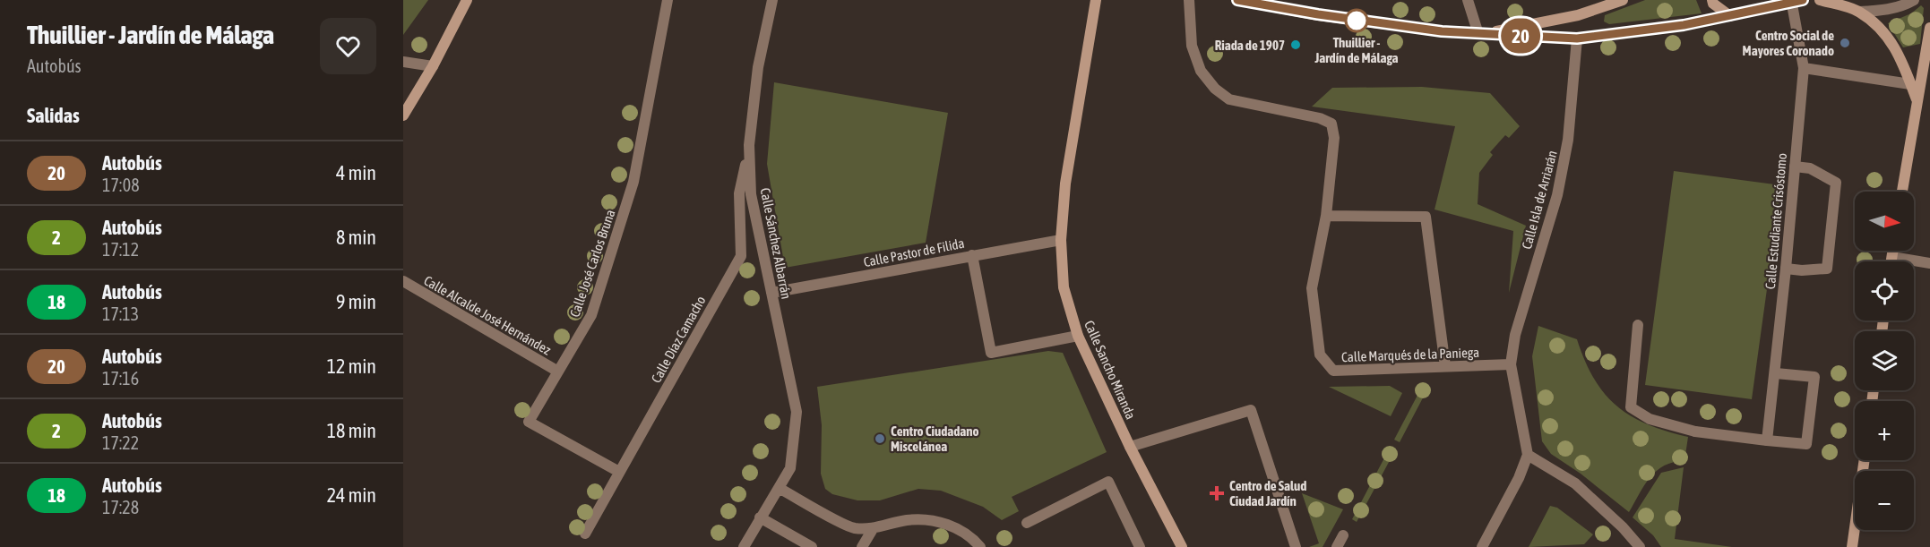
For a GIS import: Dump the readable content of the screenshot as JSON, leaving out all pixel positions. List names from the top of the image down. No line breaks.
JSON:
{"streets":{"street":["Calle Isla de Arriarán","Calle Estudiante Crisóstomo","Calle Sánchez Albarrán","Calle Pastor de Filida","Calle José Carlos Bruna","Calle Alcalde José Hernández","Calle Díaz Camacho","Calle Marqués de la Paniega","Calle Sancho Miranda"]},"crossings":[["Calle Isla de Arriarán","Calle Marqués de la Paniega"],["Calle Sánchez Albarrán","Calle Pastor de Filida"],["Calle Sánchez Albarrán","Calle Díaz Camacho"],["Calle Pastor de Filida","Calle Sancho Miranda"],["Calle José Carlos Bruna","Calle Alcalde José Hernández"],["Calle José Carlos Bruna","Calle Díaz Camacho"]],"places":{"other":["Thuillier - Jardín de Málaga","Centro Social de Mayores Coronado","Riada de 1907","Centro Ciudadano Miscelánea"],"health":["Centro de Salud Ciudad Jardín"]},"lines":["bus line 20"],"north":"right","page":{"heading":[["Thuillier - Jardín de Málaga","Autobús"],"Salidas"],"on_map":"20","list":[{"mark":"20","name":"Autobús","note":"17:08","value":"4 min"},{"mark":"2","name":"Autobús","note":"17:12","value":"8 min"},{"mark":"18","name":"Autobús","note":"17:13","value":"9 min"},{"mark":"20","name":"Autobús","note":"17:16","value":"12 min"},{"mark":"2","name":"Autobús","note":"17:22","value":"18 min"},{"mark":"18","name":"Autobús","note":"17:28","value":"24 min"}],"map_buttons":["+","−"]}}
